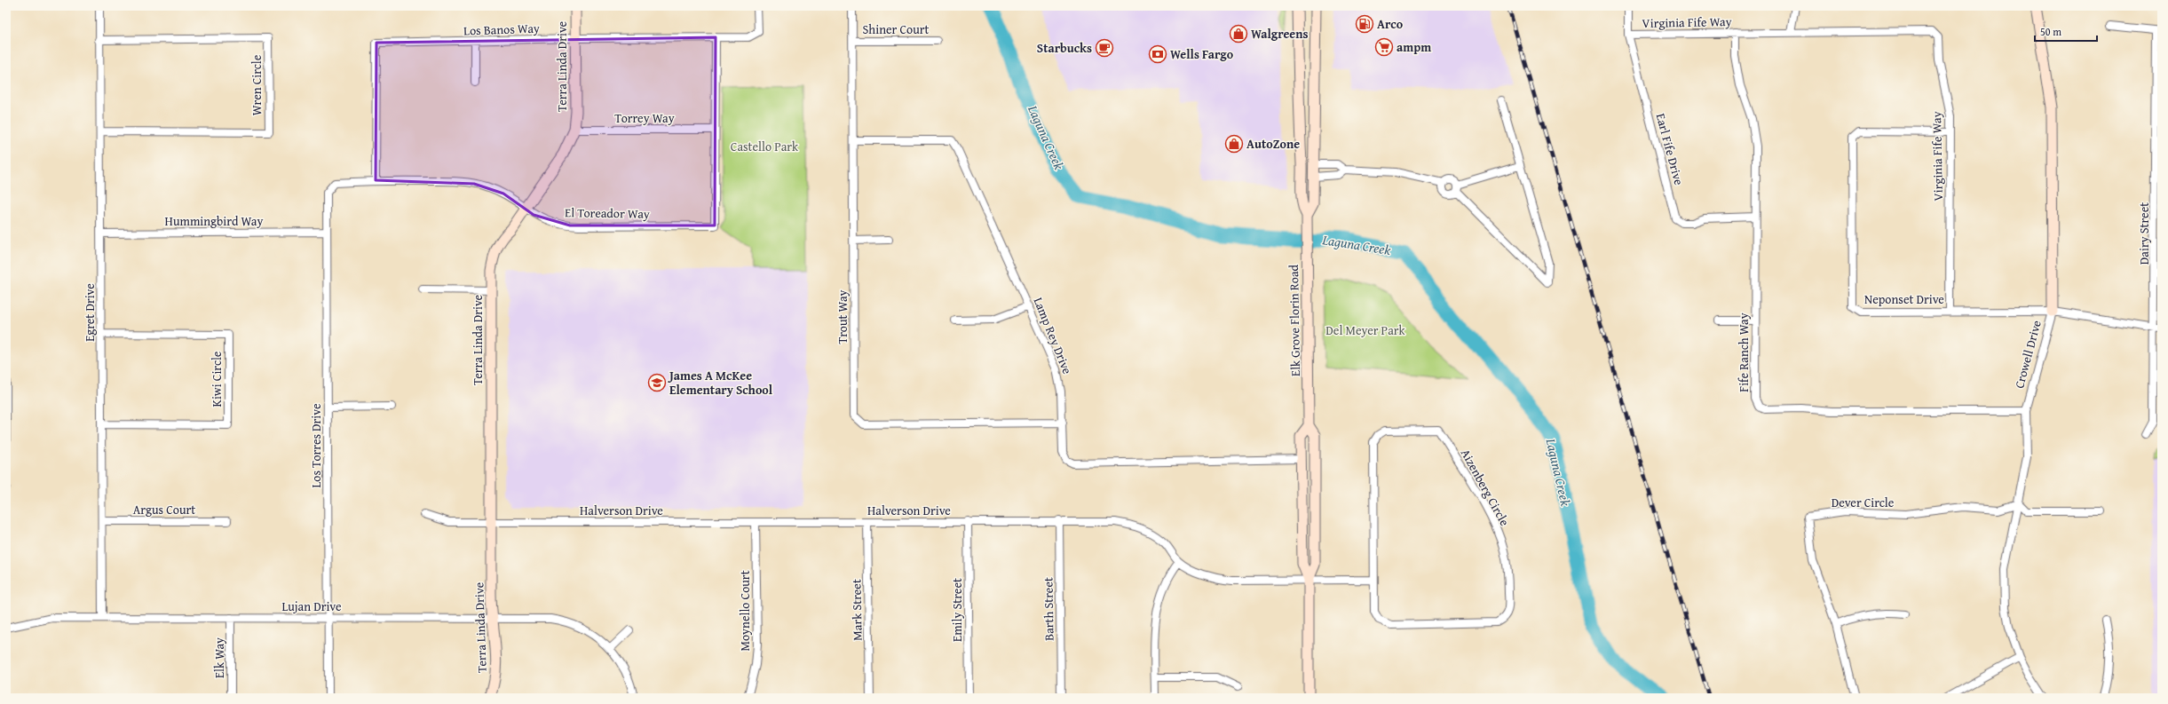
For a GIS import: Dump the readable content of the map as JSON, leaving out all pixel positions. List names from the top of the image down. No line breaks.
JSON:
{"streets":{"main road":["Terra Linda Drive","Elk Grove Florin Road","Crowell Drive"],"street":["Virginia Fife Way","Los Banos Way","Shiner Court","Wren Circle","Torrey Way","Earl Fife Drive","El Toreador Way","Hummingbird Way","Dairy Street","Neponset Drive","Egret Drive","Trout Way","Lamp Rey Drive","Fife Ranch Way","Kiwi Circle","Los Torres Drive","Aizenberg Circle","Dever Circle","Argus Court","Halverson Drive","Lujan Drive","Barth Street","Mark Street","Emily Street","Moynello Court","Elk Way"]},"crossings":[["Virginia Fife Way","Earl Fife Drive"],["Virginia Fife Way","Neponset Drive"],["Virginia Fife Way","Fife Ranch Way"],["Los Banos Way","Terra Linda Drive"],["Los Banos Way","El Toreador Way"],["Shiner Court","Trout Way"],["Terra Linda Drive","Torrey Way"],["Terra Linda Drive","El Toreador Way"],["Terra Linda Drive","Halverson Drive"],["Terra Linda Drive","Lujan Drive"],["Wren Circle","Egret Drive"],["Torrey Way","El Toreador Way"],["Earl Fife Drive","Fife Ranch Way"],["El Toreador Way","Los Torres Drive"],["Hummingbird Way","Egret Drive"],["Hummingbird Way","Los Torres Drive"],["Dairy Street","Neponset Drive"],["Neponset Drive","Crowell Drive"],["Egret Drive","Kiwi Circle"],["Egret Drive","Argus Court"],["Egret Drive","Lujan Drive"],["Trout Way","Lamp Rey Drive"],["Elk Grove Florin Road","Lamp Rey Drive"],["Elk Grove Florin Road","Halverson Drive"],["Fife Ranch Way","Crowell Drive"],["Crowell Drive","Dever Circle"],["Los Torres Drive","Lujan Drive"],["Halverson Drive","Barth Street"],["Halverson Drive","Mark Street"],["Halverson Drive","Emily Street"],["Halverson Drive","Moynello Court"],["Lujan Drive","Elk Way"]],"water":["Laguna Creek"],"parks":["Castello Park","Del Meyer Park"],"places":{"fuel station":["Arco"],"shop":["Walgreens","AutoZone"],"supermarket":["ampm"],"cafe":["Starbucks"],"bank":["Wells Fargo"],"school or university":["James A McKee Elementary School"]},"scale_bar":"50 m"}
